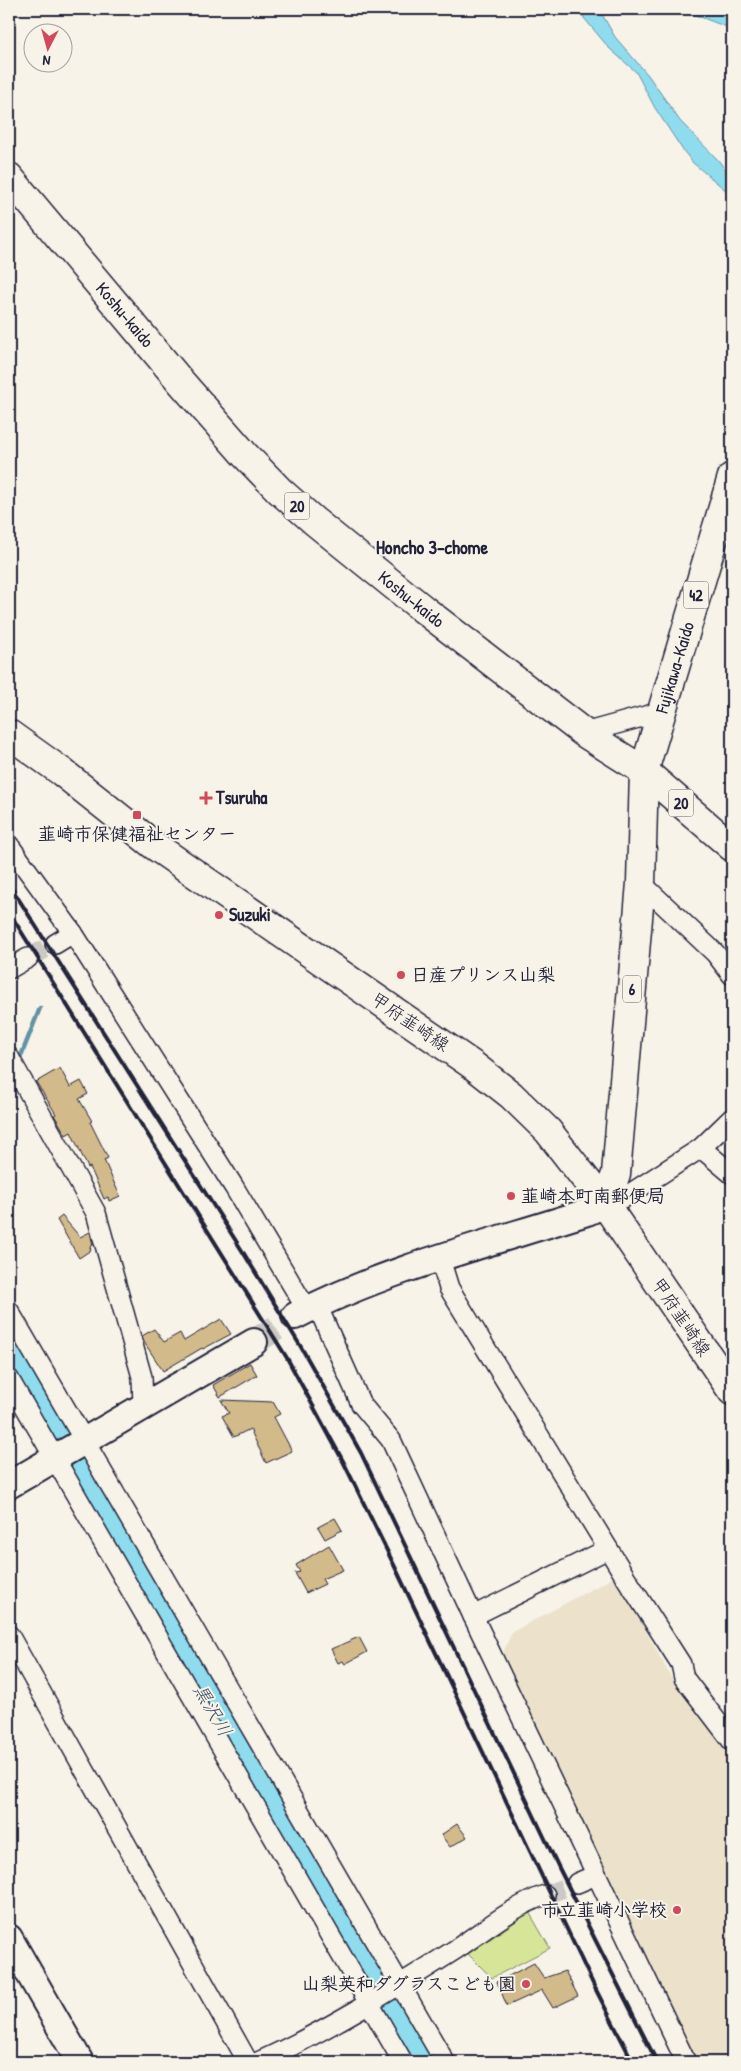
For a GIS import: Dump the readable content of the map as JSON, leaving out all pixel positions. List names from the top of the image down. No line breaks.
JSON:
{"streets":{"main road":["Koshu-kaido","20","42","Fujikawa-Kaido","6","甲府韮崎線"]},"crossings":[["Koshu-kaido","Fujikawa-Kaido"],["Koshu-kaido","6"],["Fujikawa-Kaido","6"],["6","甲府韮崎線"]],"districts":["Honcho 3-chome"],"water":["黒沢川"],"places":{"health":["Tsuruha"],"transit":["韮崎市保健福祉センター"],"other":["Suzuki","日産プリンス山梨","韮崎本町南郵便局","市立韮崎小学校","山梨英和ダグラスこども園"]},"north":"bottom"}
